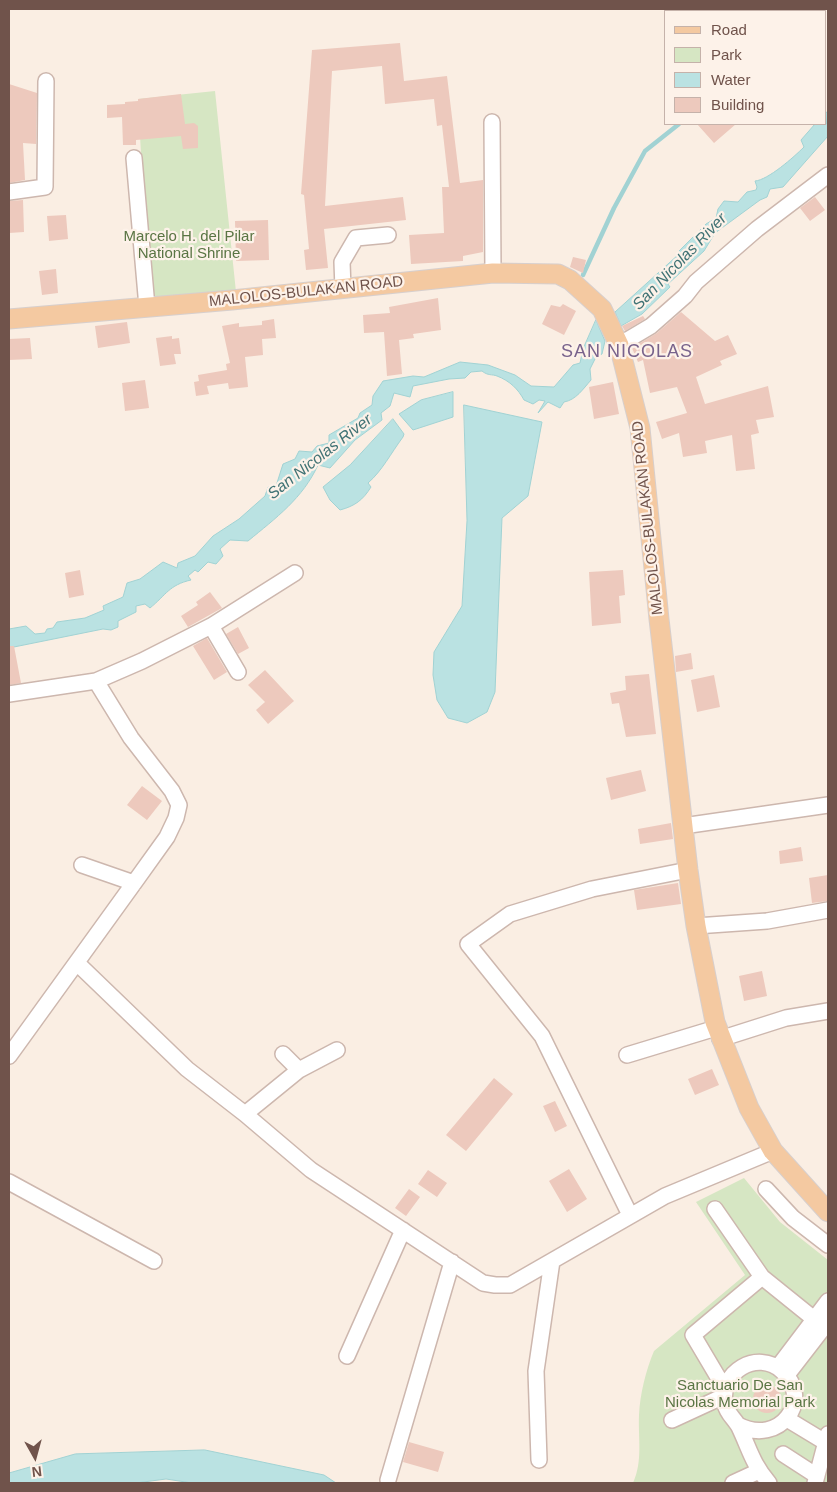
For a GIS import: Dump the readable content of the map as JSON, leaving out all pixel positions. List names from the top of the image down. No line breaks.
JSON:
{"streets":{"main road":["MALOLOS-BULAKAN ROAD"]},"districts":["SAN NICOLAS"],"water":["San Nicolas River"],"parks":["Marcelo H. del Pilar National Shrine","Sanctuario De San Nicolas Memorial Park"],"legend":["Road","Park","Water","Building"],"north":"bottom"}
